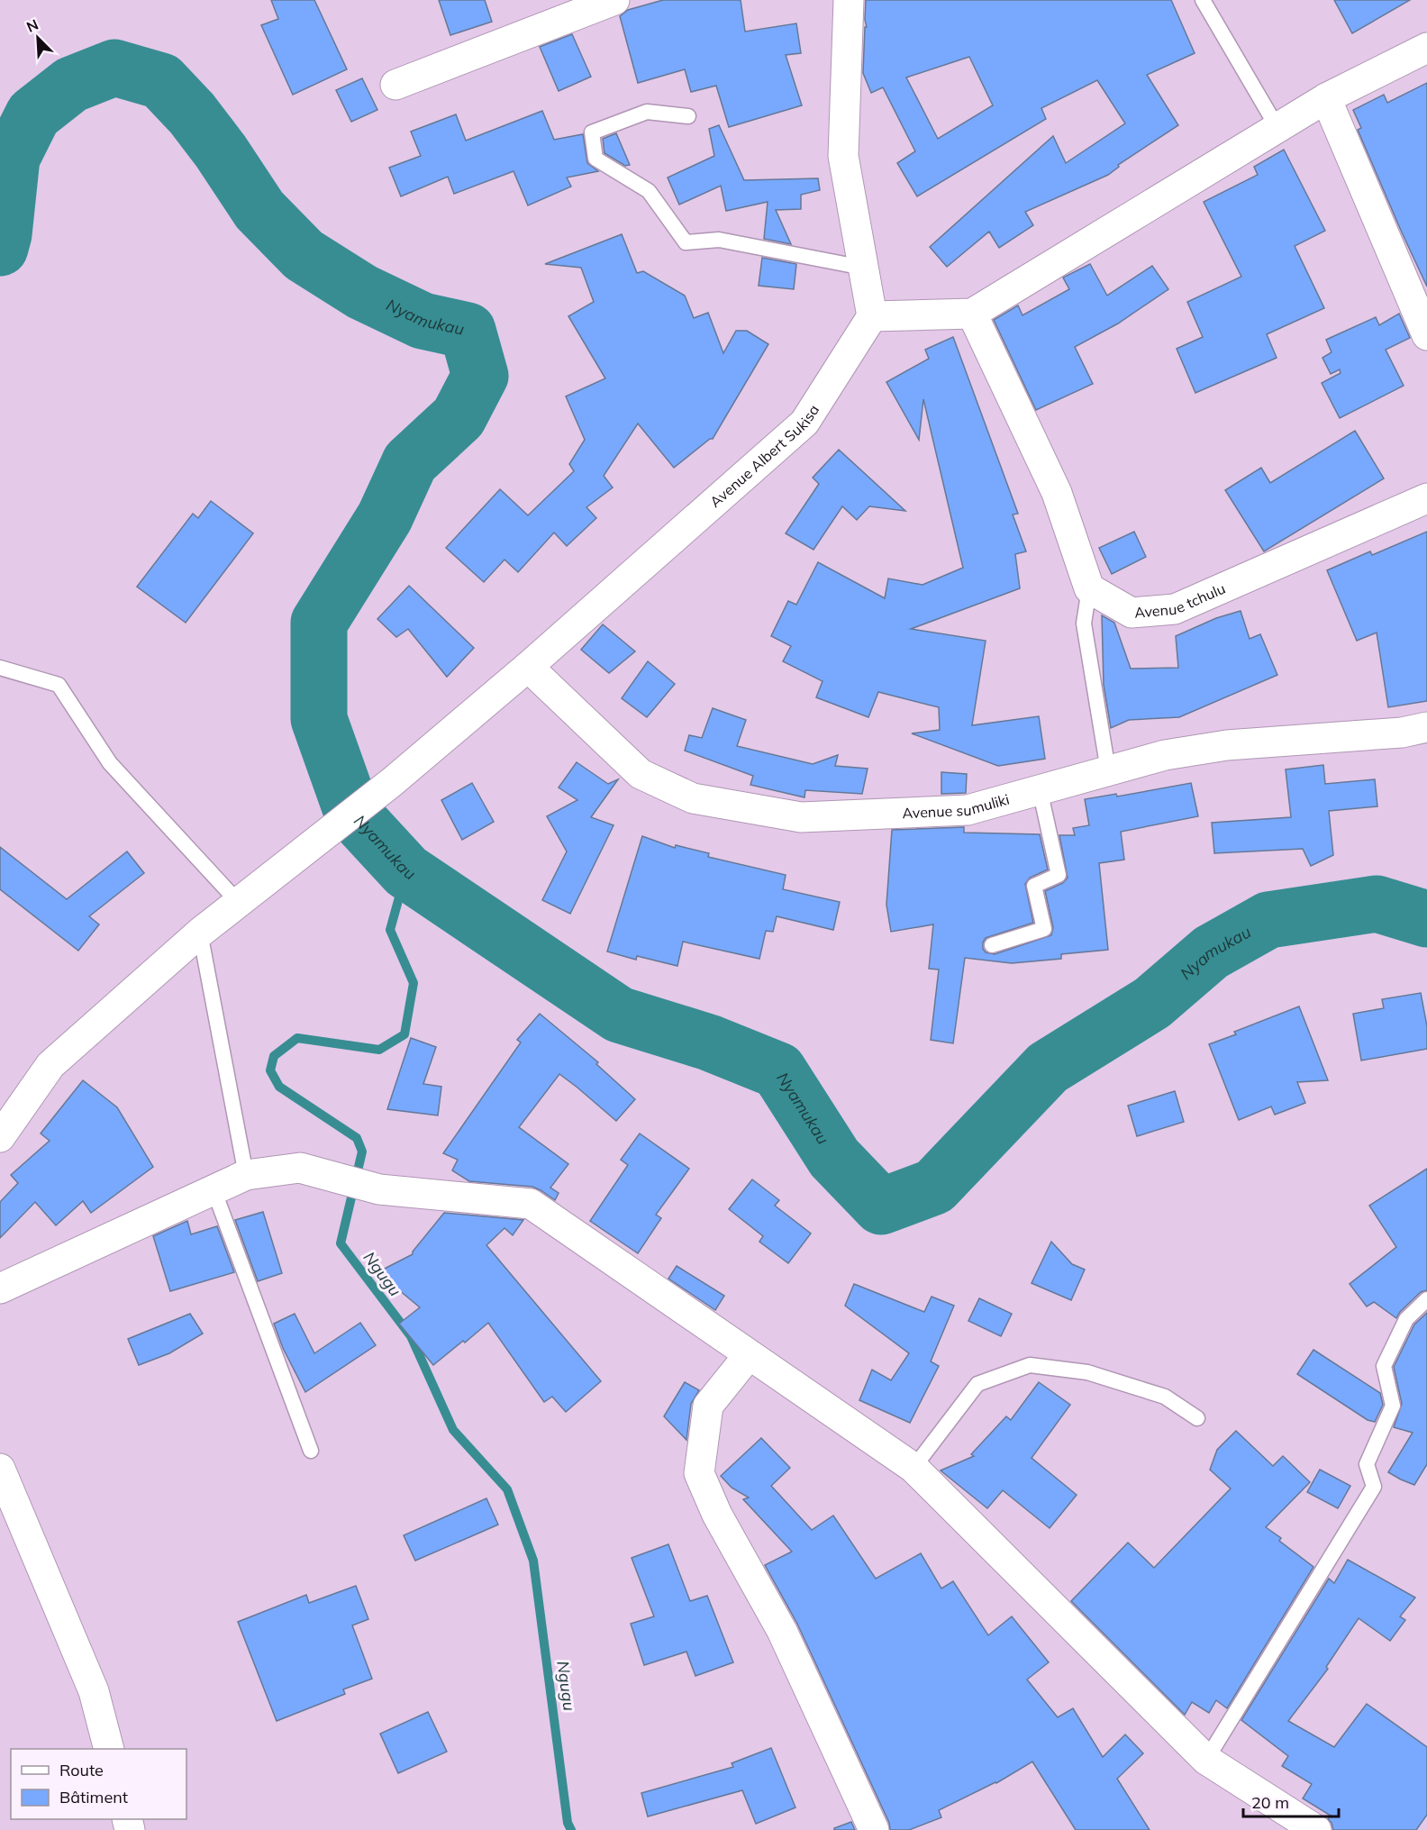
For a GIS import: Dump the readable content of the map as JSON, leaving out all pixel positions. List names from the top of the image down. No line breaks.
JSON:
{"streets":{"street":["Avenue Albert Sukisa","Avenue tchulu","Avenue sumuliki"]},"crossings":[["Avenue Albert Sukisa","Avenue sumuliki"]],"water":["Nyamukau","Ngugu"],"legend":["Route","Bâtiment"],"scale_bar":"20 m","north":"top left"}
